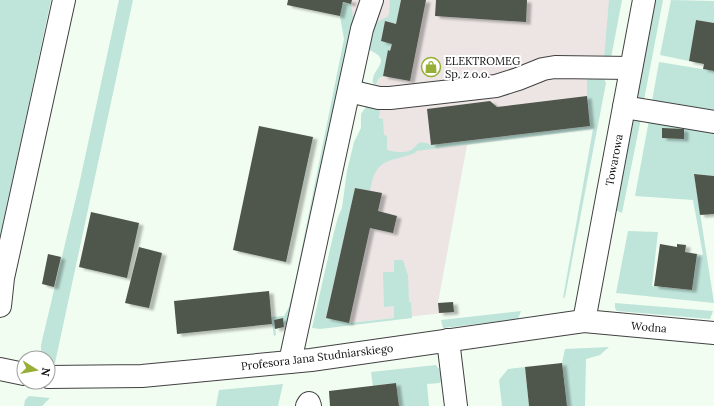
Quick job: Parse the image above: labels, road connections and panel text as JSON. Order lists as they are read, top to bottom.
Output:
{
  "streets": {
    "street": ["Towarowa", "Wodna", "Profesora Jana Studniarskiego"]
  },
  "crossings": [
    ["Towarowa", "Wodna"],
    ["Towarowa", "Profesora Jana Studniarskiego"],
    ["Wodna", "Profesora Jana Studniarskiego"]
  ],
  "places": {
    "shop": ["ELEKTROMEG Sp. z o.o."]
  },
  "north": "right"
}
